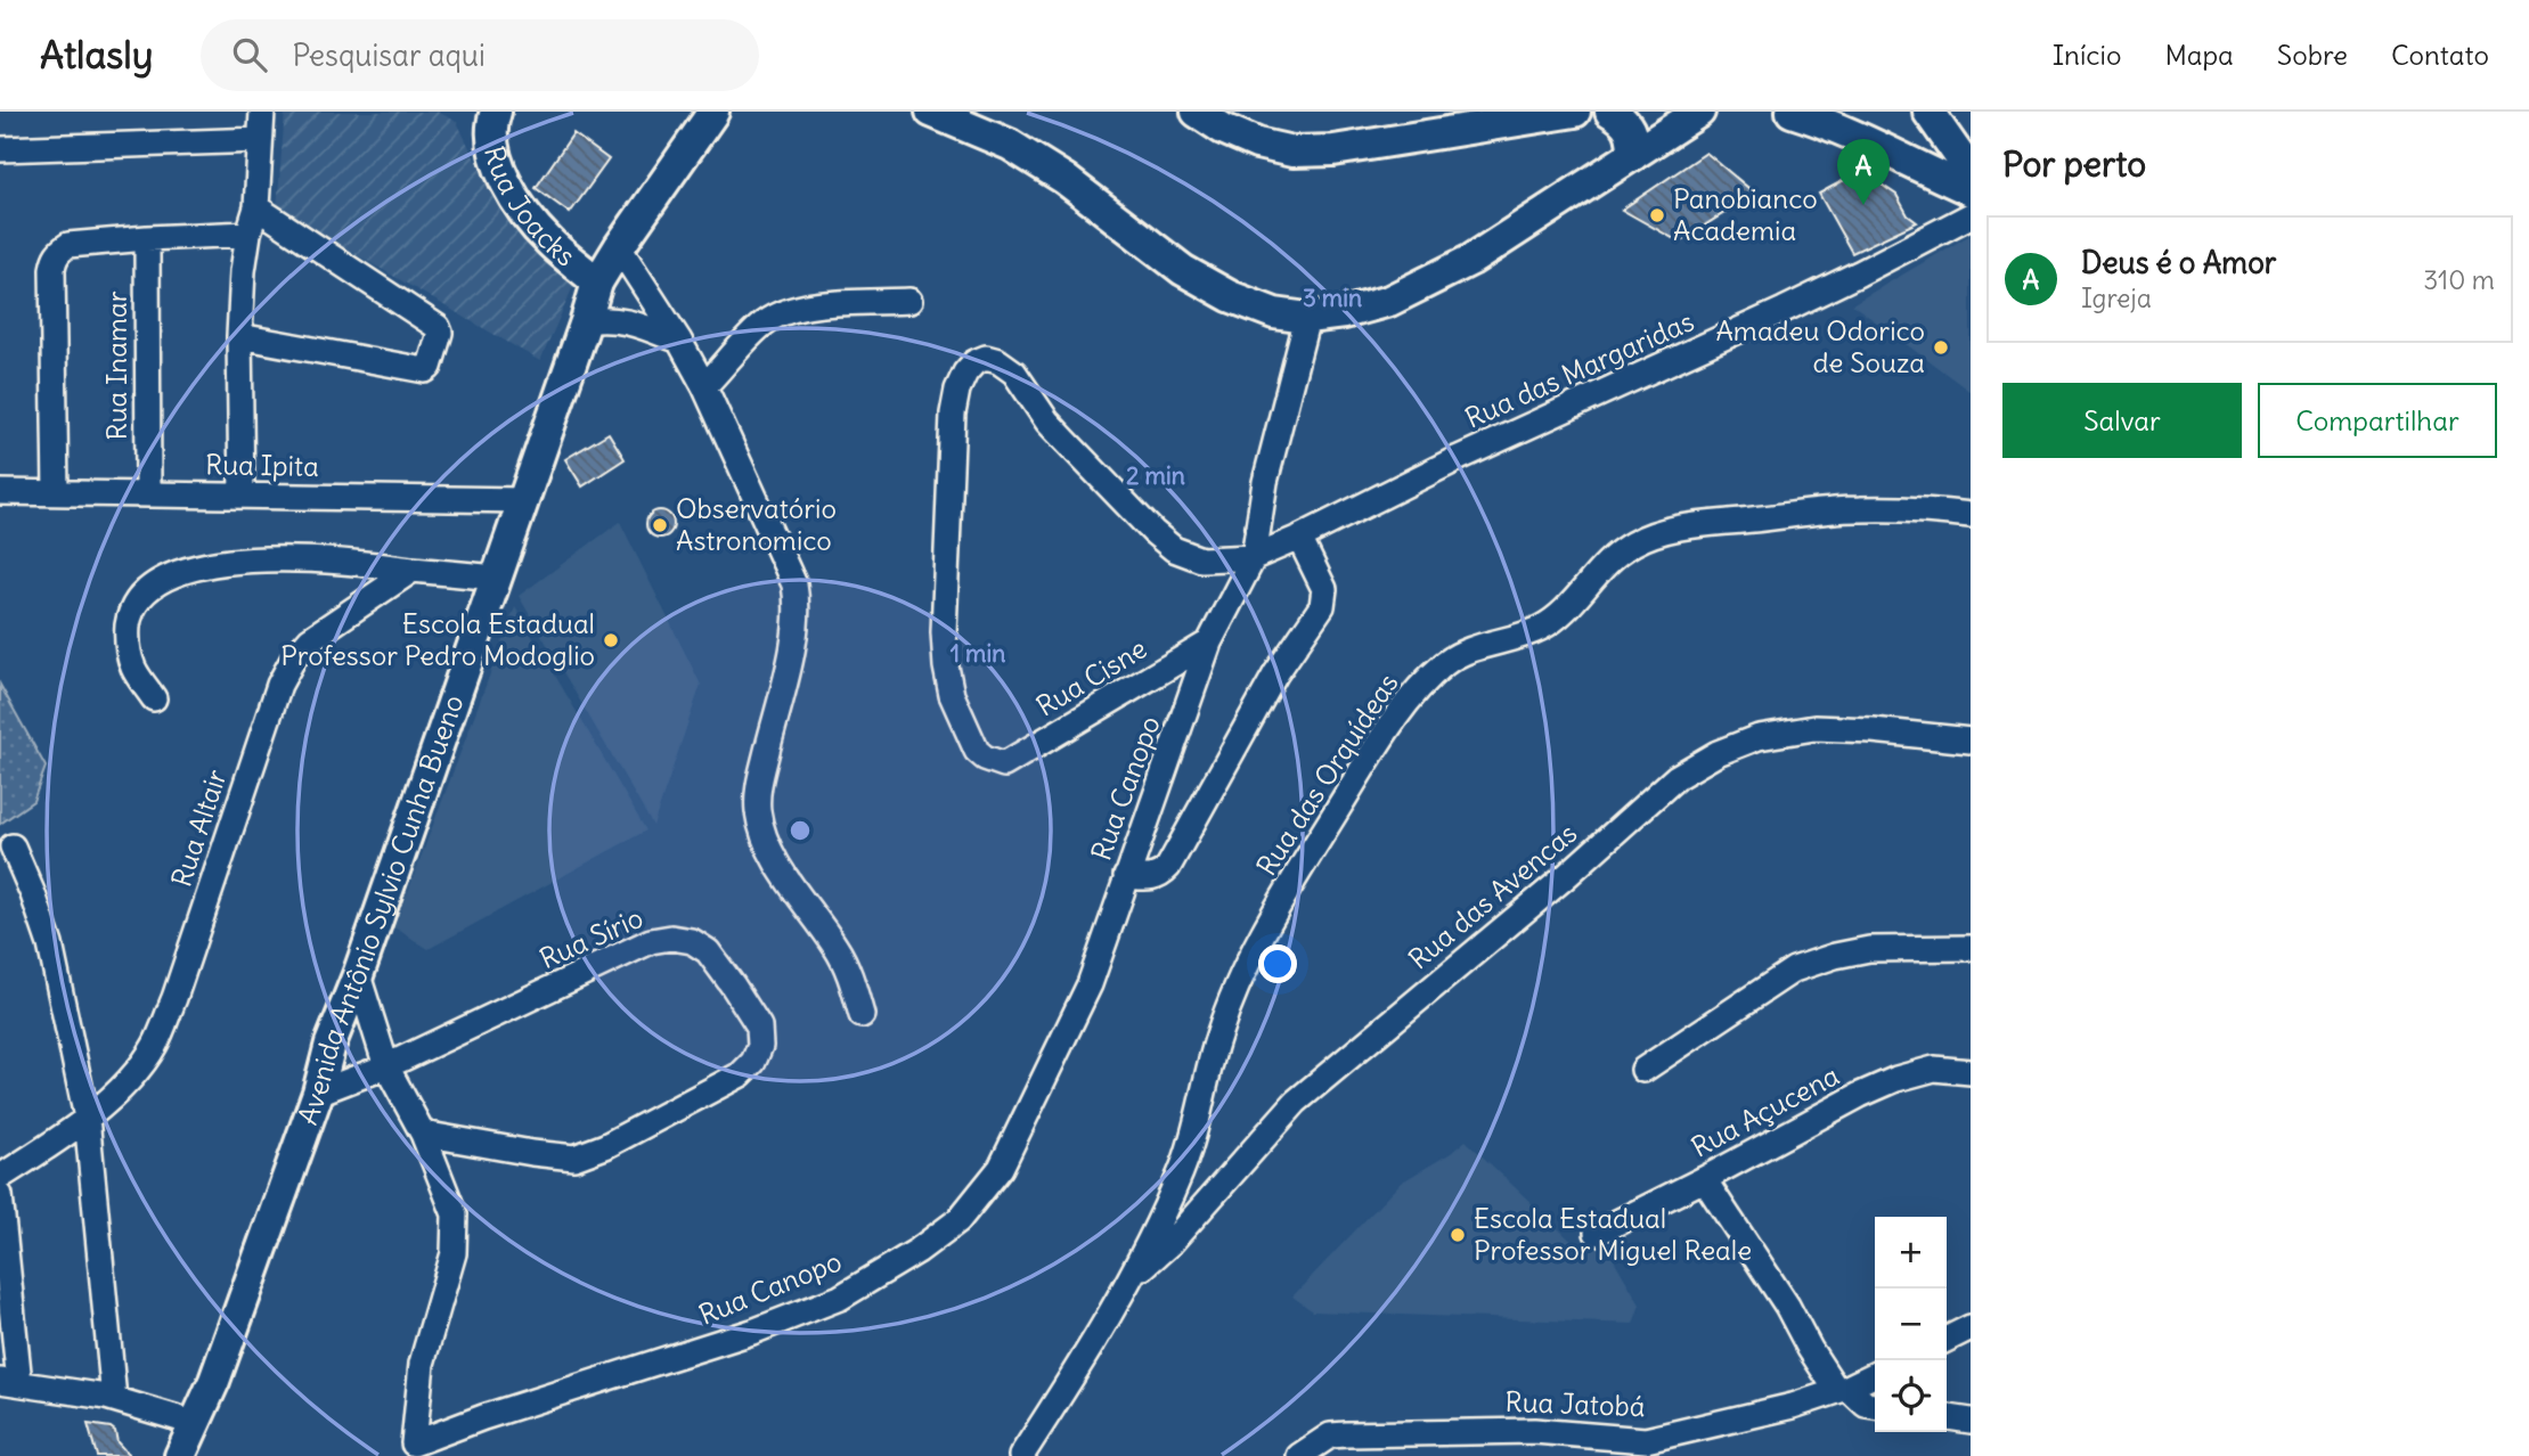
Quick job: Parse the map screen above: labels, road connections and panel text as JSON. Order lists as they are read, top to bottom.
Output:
{
  "streets": {
    "main road": ["Rua Joacks", "Avenida Antônio Sylvio Cunha Bueno"],
    "street": [
      "Rua Inamar",
      "Rua das Margaridas",
      "Rua Ipita",
      "Rua Cisne",
      "Rua das Orquídeas",
      "Rua Canopo",
      "Rua Altair",
      "Rua das Avencas",
      "Rua Sírio",
      "Rua Açucena",
      "Rua Jatobá"
    ]
  },
  "crossings": [
    ["Rua Joacks", "Avenida Antônio Sylvio Cunha Bueno"],
    ["Rua Inamar", "Rua Ipita"],
    ["Rua das Margaridas", "Rua Cisne"],
    ["Rua das Margaridas", "Rua Canopo"],
    ["Rua Ipita", "Avenida Antônio Sylvio Cunha Bueno"],
    ["Rua Cisne", "Rua Canopo"],
    ["Rua das Orquídeas", "Rua das Avencas"],
    ["Rua Canopo", "Avenida Antônio Sylvio Cunha Bueno"],
    ["Rua Canopo", "Rua Sírio"],
    ["Avenida Antônio Sylvio Cunha Bueno", "Rua Sírio"]
  ],
  "places": [
    "Panobianco Academia",
    "Amadeu Odorico de Souza",
    "Observatório Astronomico",
    "Escola Estadual Professor Pedro Modoglio",
    "Escola Estadual Professor Miguel Reale"
  ],
  "page": {
    "header": "Atlasly",
    "search": "Pesquisar aqui",
    "nav": [
      "Início",
      "Mapa",
      "Sobre",
      "Contato"
    ],
    "heading": "Por perto",
    "pins": "A",
    "list": [
      {
        "mark": "A",
        "name": "Deus é o Amor",
        "note": "Igreja",
        "value": "310 m"
      }
    ],
    "buttons": ["Salvar", "Compartilhar"],
    "map_buttons": ["+", "−"]
  },
  "rings": ["3 min", "2 min", "1 min"]
}
